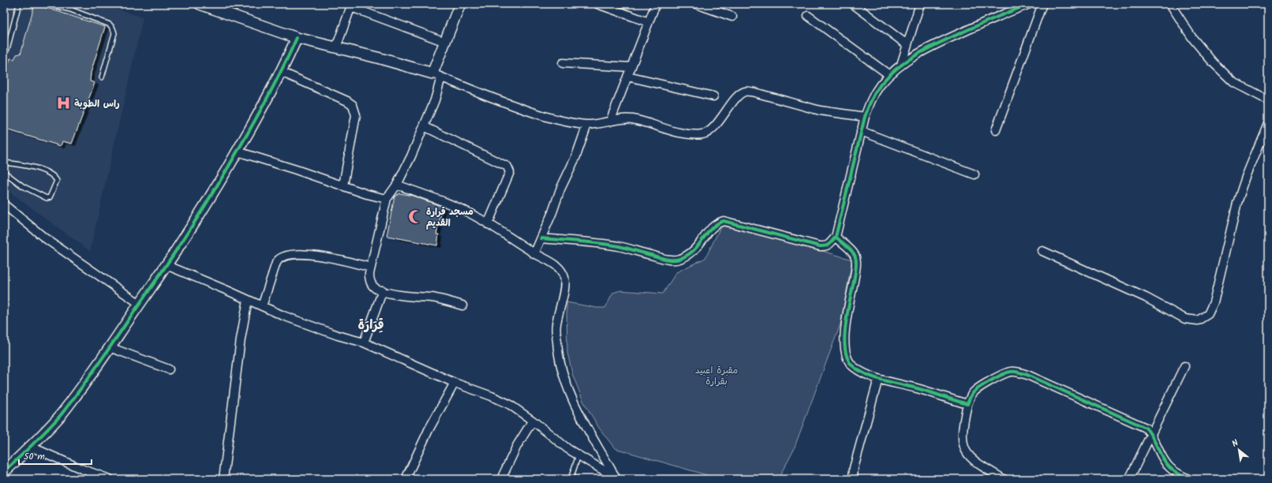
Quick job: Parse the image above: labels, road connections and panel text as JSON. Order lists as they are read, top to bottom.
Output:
{
  "districts": ["قِرَارَة"],
  "parks": ["مقبرة اعبيد بقرارة"],
  "places": {
    "hospital": ["راس الطوبة"],
    "mosque": ["مسجد قرارة القديم"]
  },
  "scale_bar": "50 m",
  "north": "top left"
}
